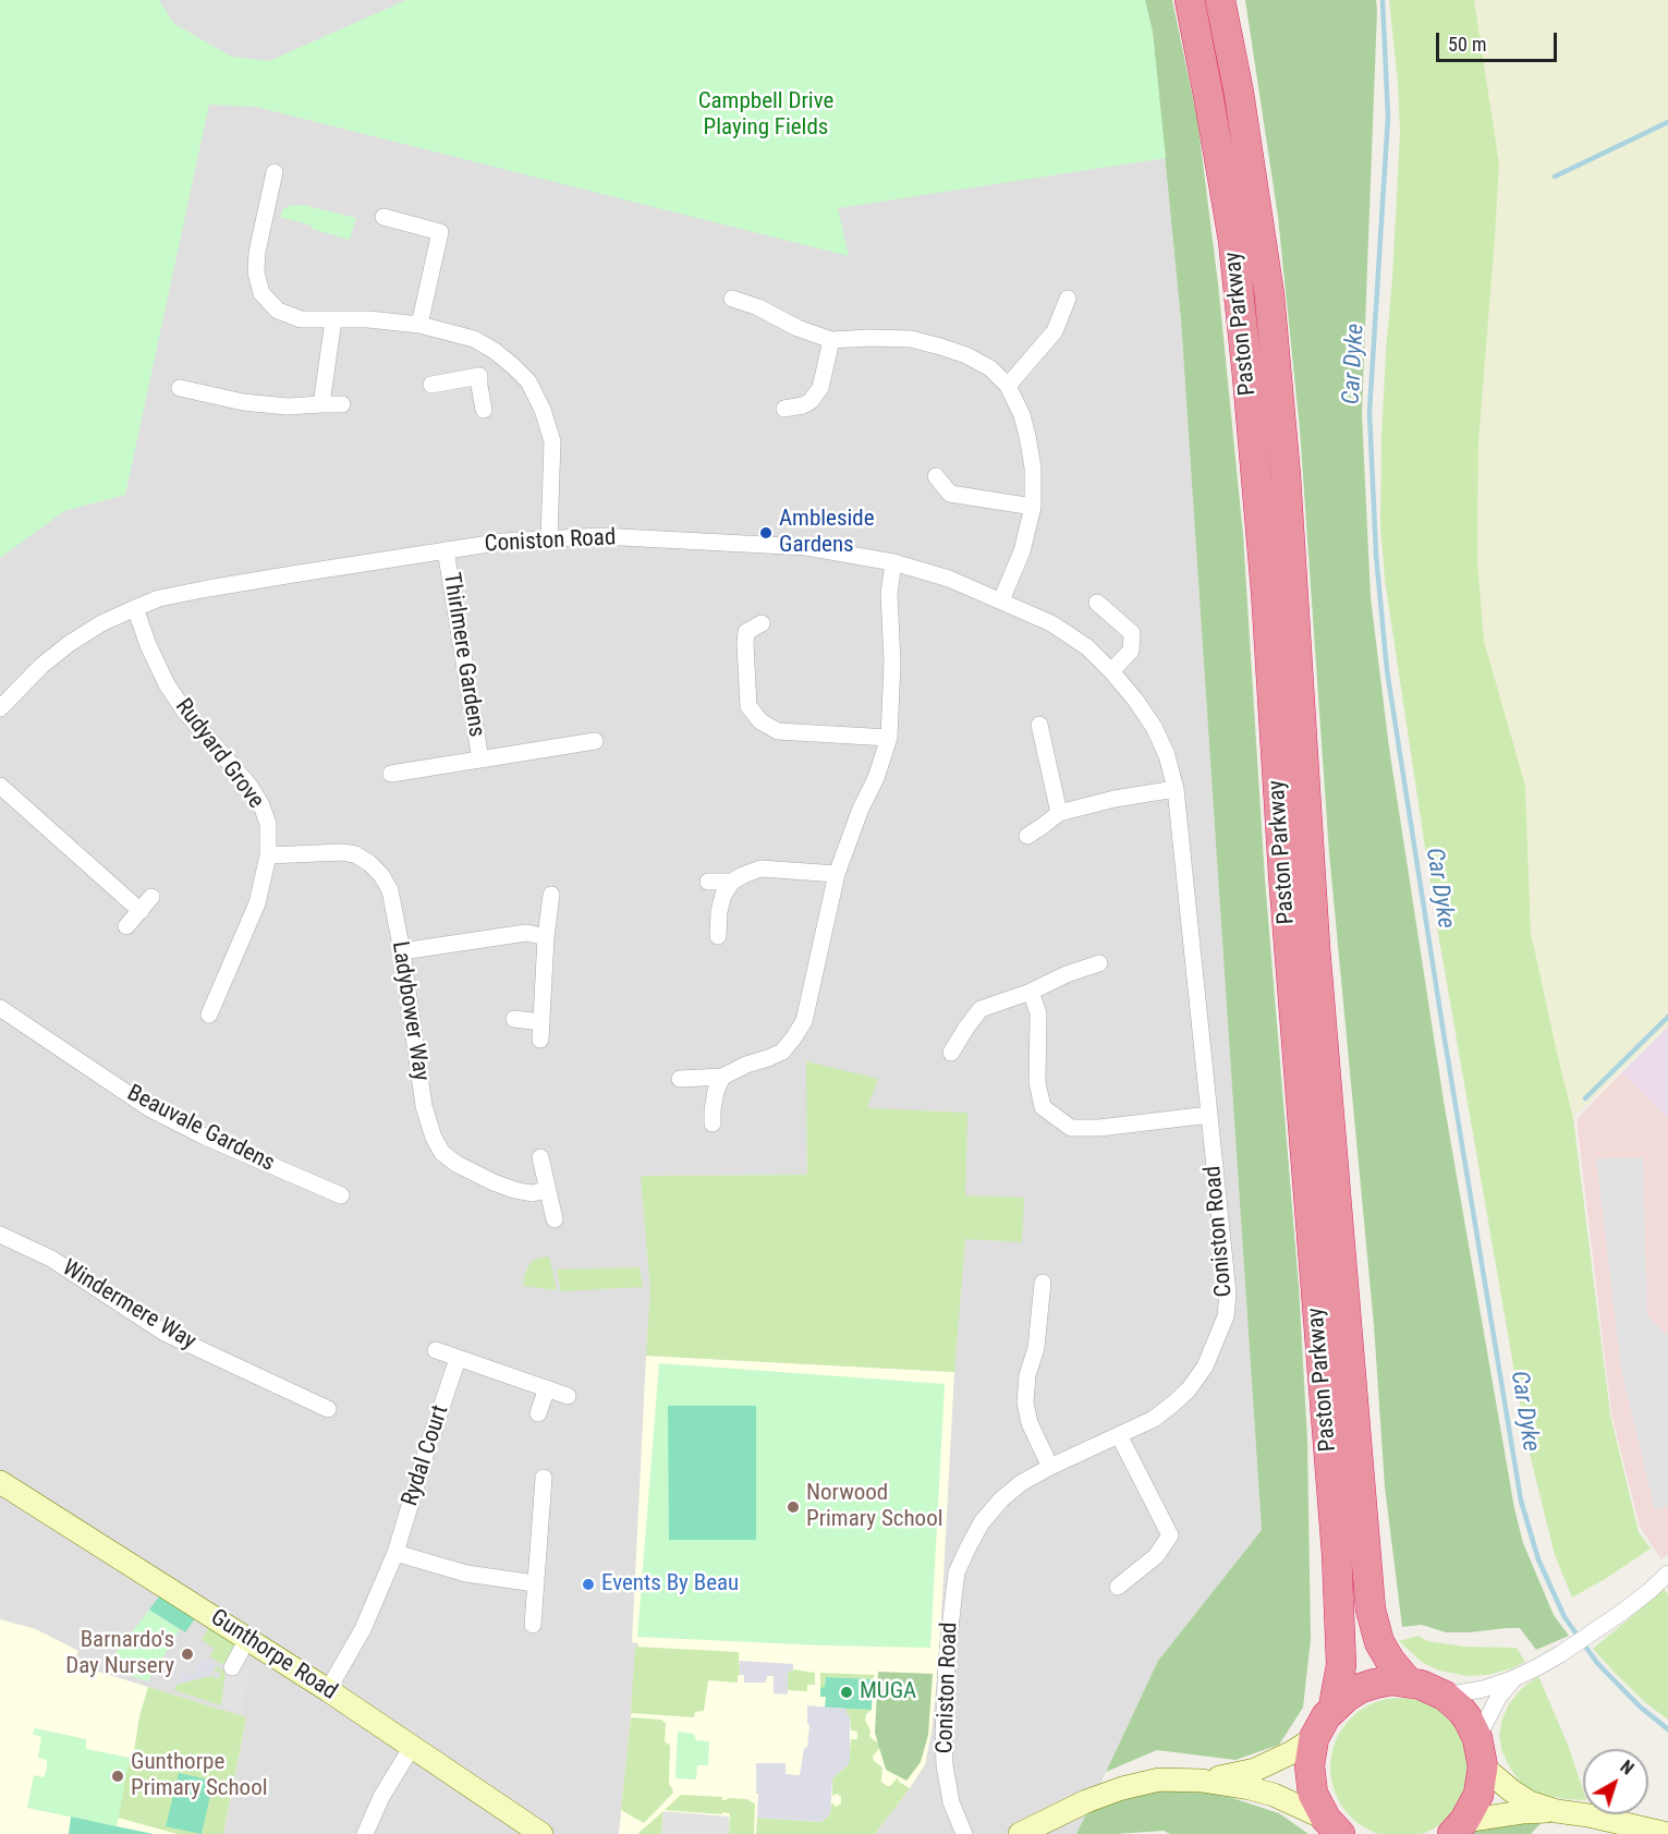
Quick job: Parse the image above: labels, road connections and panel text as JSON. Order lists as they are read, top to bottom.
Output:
{
  "streets": {
    "highway": ["Paston Parkway"],
    "street": [
      "Coniston Road",
      "Thirlmere Gardens",
      "Rudyard Grove",
      "Ladybower Way",
      "Beauvale Gardens",
      "Windermere Way",
      "Rydal Court",
      "Gunthorpe Road"
    ]
  },
  "crossings": [
    ["Coniston Road", "Thirlmere Gardens"],
    ["Coniston Road", "Rudyard Grove"],
    ["Rudyard Grove", "Ladybower Way"],
    ["Rydal Court", "Gunthorpe Road"]
  ],
  "water": ["Car Dyke"],
  "parks": ["Campbell Drive Playing Fields"],
  "places": [
    "Ambleside Gardens",
    "Norwood Primary School",
    "Events By Beau",
    "Barnardo's Day Nursery",
    "MUGA",
    "Gunthorpe Primary School"
  ],
  "scale_bar": "50 m",
  "north": "top right"
}
